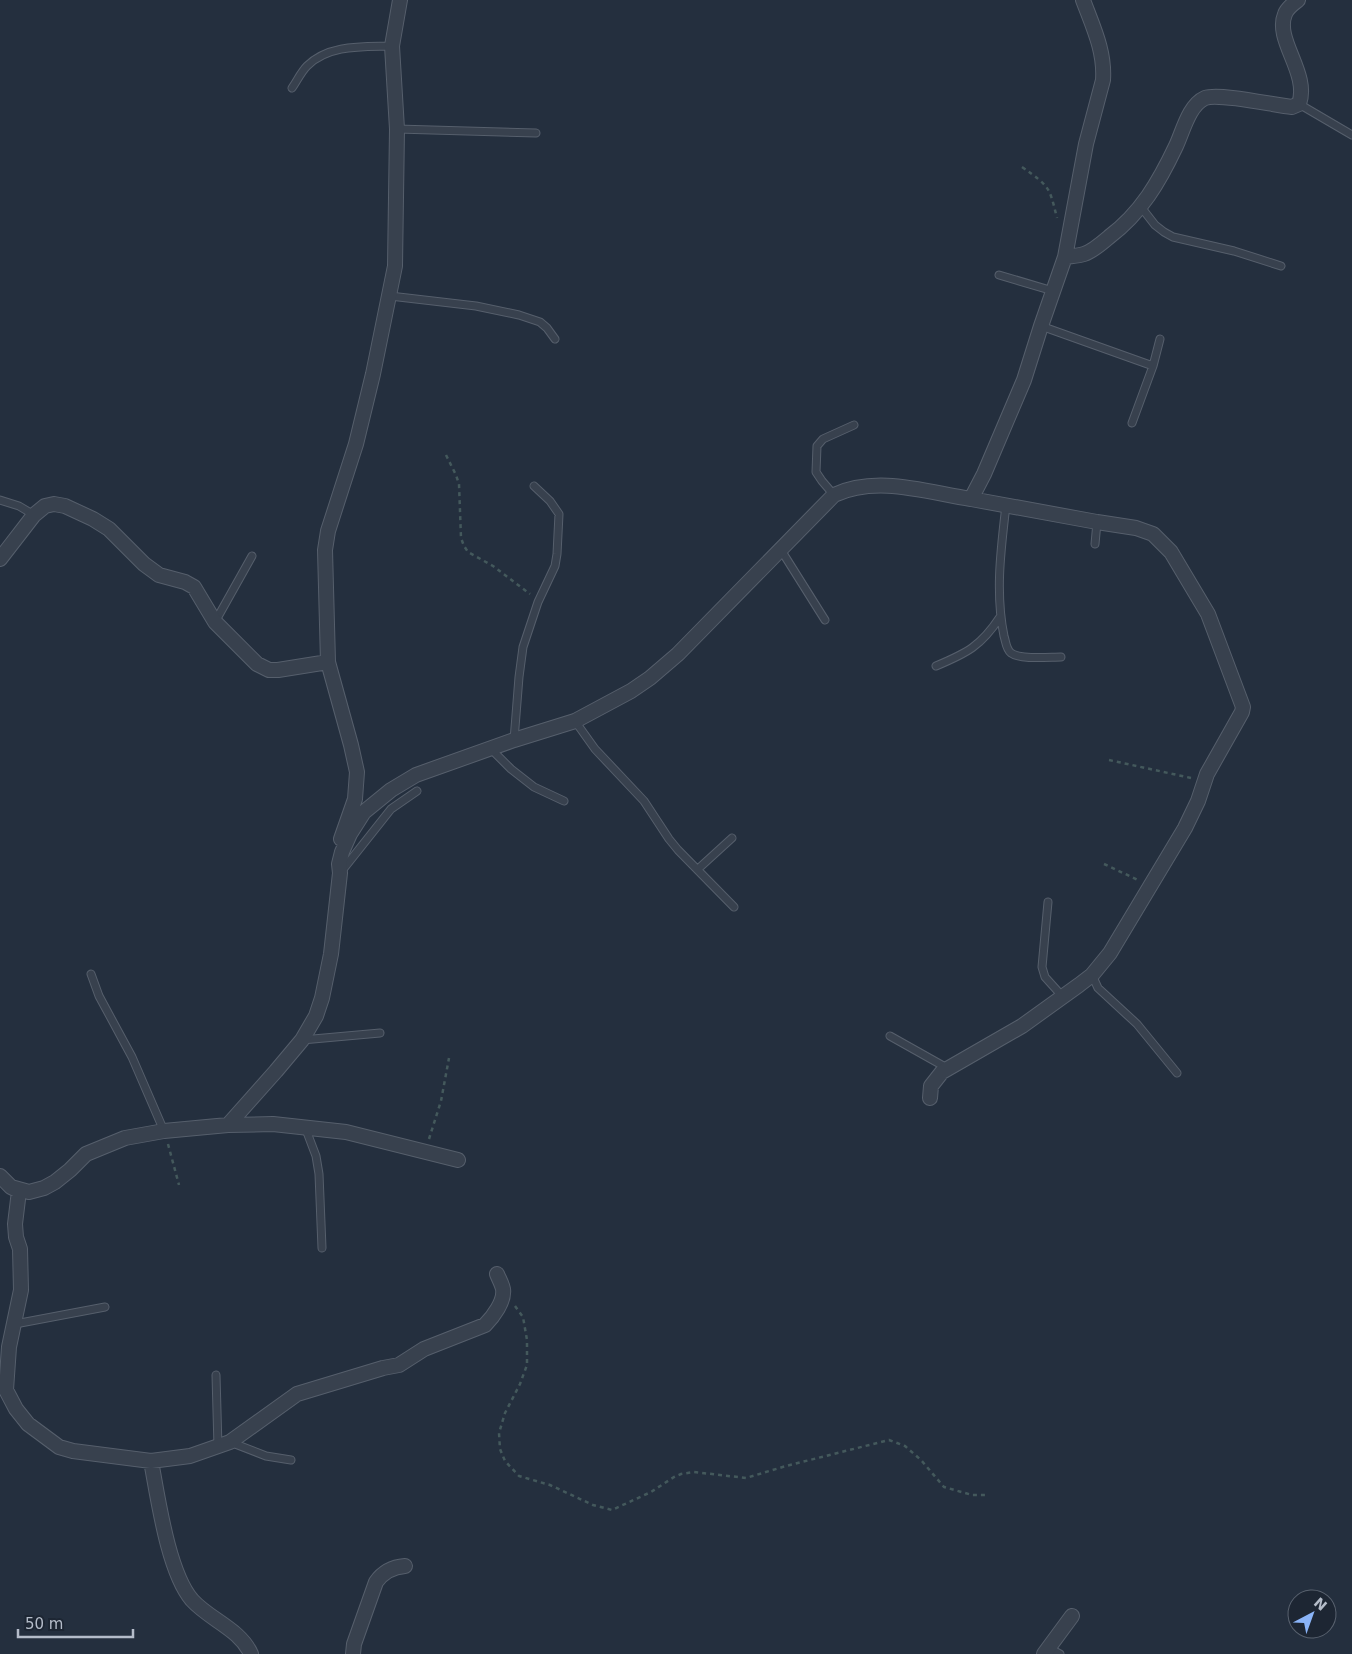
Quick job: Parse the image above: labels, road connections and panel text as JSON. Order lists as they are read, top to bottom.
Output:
{
  "scale_bar": "50 m",
  "north": "top right"
}
